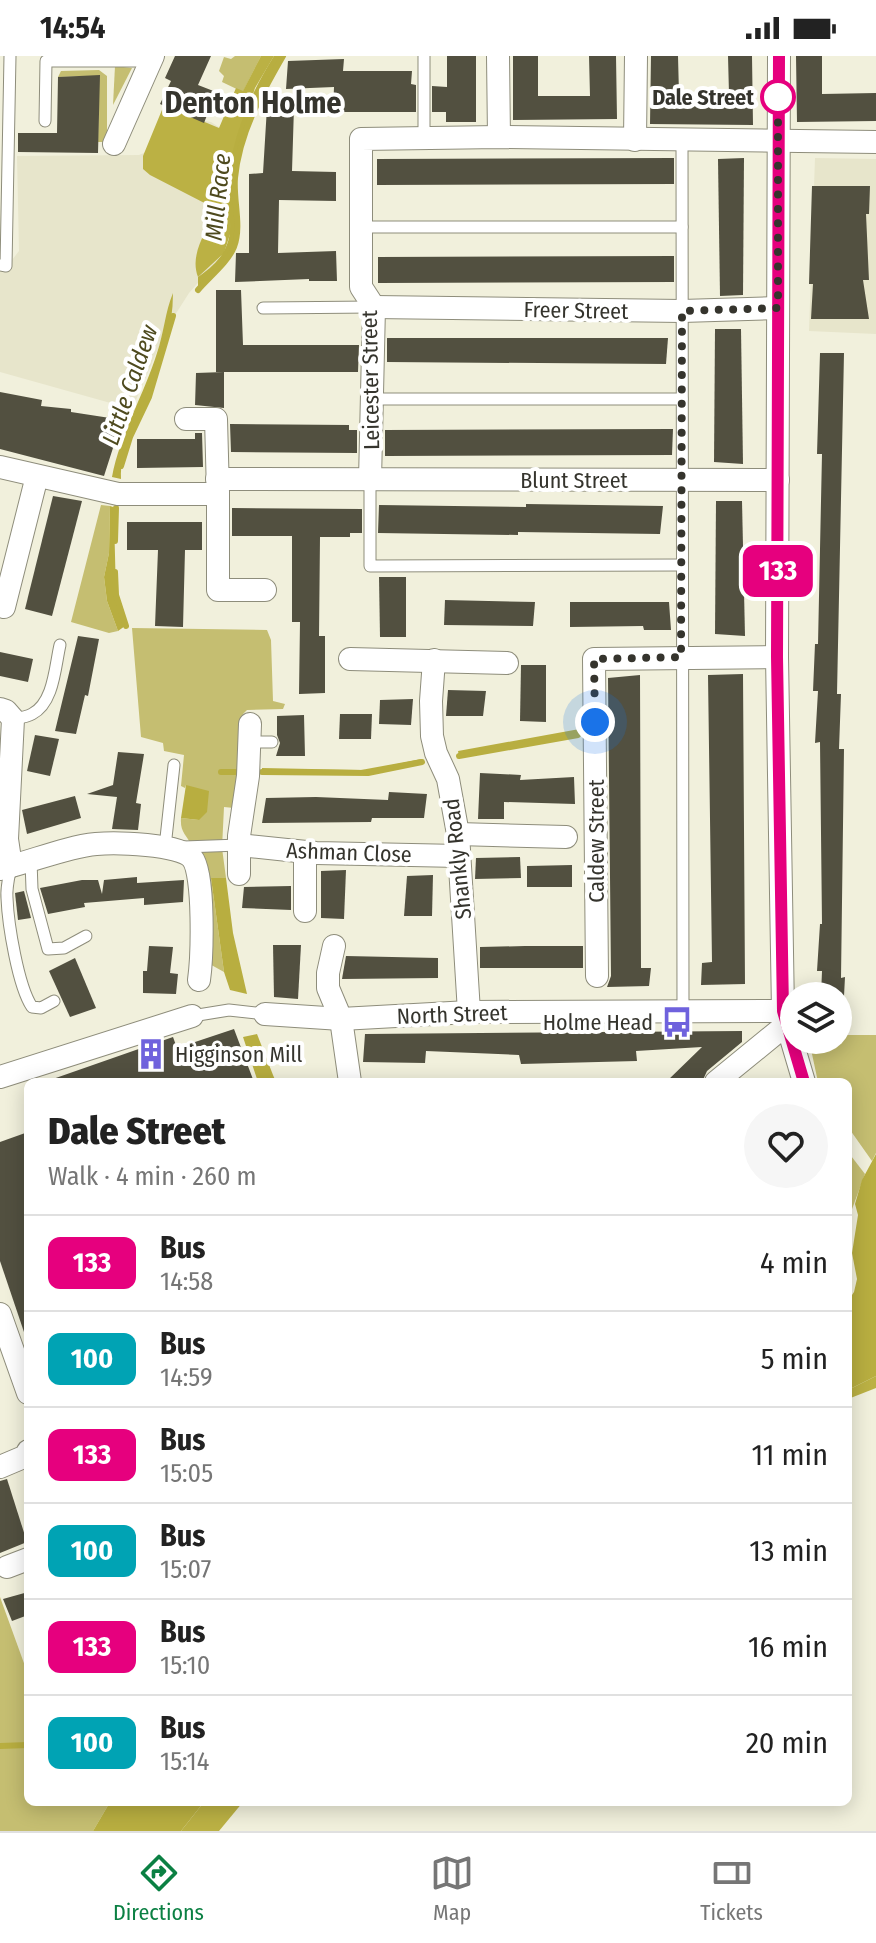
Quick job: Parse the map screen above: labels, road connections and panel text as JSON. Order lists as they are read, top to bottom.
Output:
{
  "streets": {
    "street": [
      "Freer Street",
      "Leicester Street",
      "Blunt Street",
      "Caldew Street",
      "Ashman Close",
      "Shankly Road",
      "North Street"
    ]
  },
  "crossings": [
    ["Freer Street", "Leicester Street"],
    ["Leicester Street", "Blunt Street"],
    ["Ashman Close", "Shankly Road"],
    ["Shankly Road", "North Street"]
  ],
  "districts": ["Denton Holme"],
  "water": ["Mill Race", "Little Caldew"],
  "places": {
    "other": ["Dale Street"],
    "bus stop": ["Holme Head"],
    "building": ["Higginson Mill"]
  },
  "lines": ["bus line 133"],
  "page": {
    "status": "14:54",
    "on_map": "133",
    "heading": ["Dale Street", "Walk · 4 min · 260 m"],
    "list": [
      {
        "mark": "133",
        "name": "Bus",
        "note": "14:58",
        "value": "4 min"
      },
      {
        "mark": "100",
        "name": "Bus",
        "note": "14:59",
        "value": "5 min"
      },
      {
        "mark": "133",
        "name": "Bus",
        "note": "15:05",
        "value": "11 min"
      },
      {
        "mark": "100",
        "name": "Bus",
        "note": "15:07",
        "value": "13 min"
      },
      {
        "mark": "133",
        "name": "Bus",
        "note": "15:10",
        "value": "16 min"
      },
      {
        "mark": "100",
        "name": "Bus",
        "note": "15:14",
        "value": "20 min"
      }
    ],
    "tabs": ["Directions", "Map", "Tickets"]
  }
}
